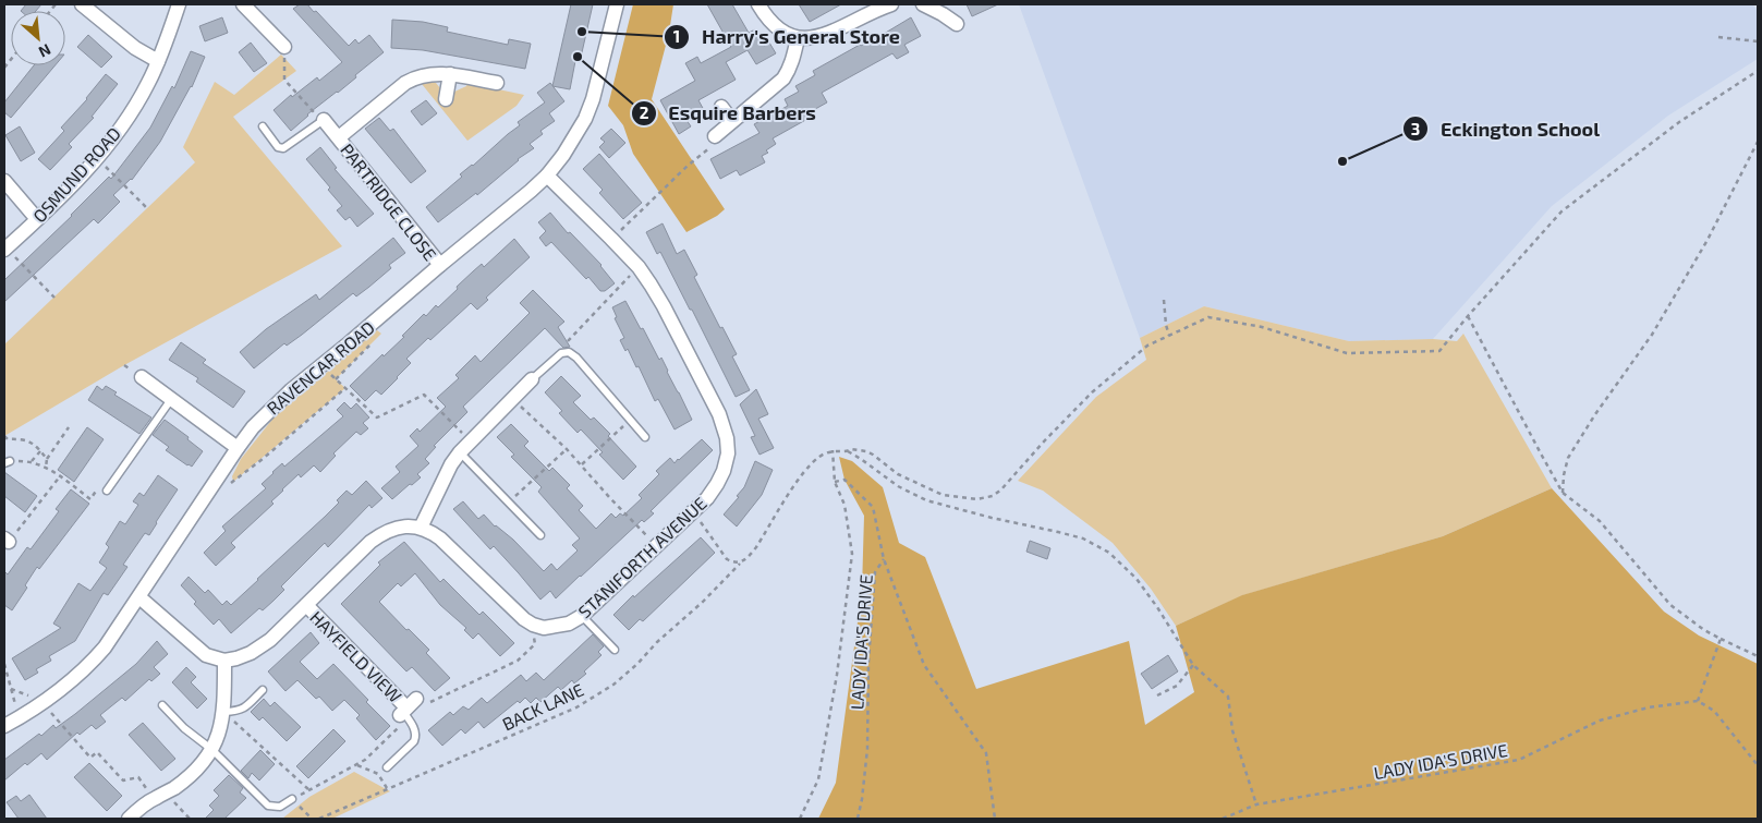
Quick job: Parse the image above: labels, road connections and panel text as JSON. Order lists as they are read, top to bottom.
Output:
{
  "streets": {
    "street": [
      "OSMUND ROAD",
      "PARTRIDGE CLOSE",
      "RAVENCAR ROAD",
      "STANIFORTH AVENUE",
      "HAYFIELD VIEW"
    ],
    "path": ["LADY IDA'S DRIVE", "BACK LANE"]
  },
  "crossings": [
    ["PARTRIDGE CLOSE", "RAVENCAR ROAD"],
    ["RAVENCAR ROAD", "STANIFORTH AVENUE"]
  ],
  "places": ["Harry's General Store", "Esquire Barbers", "Eckington School"],
  "north": "bottom right"
}
